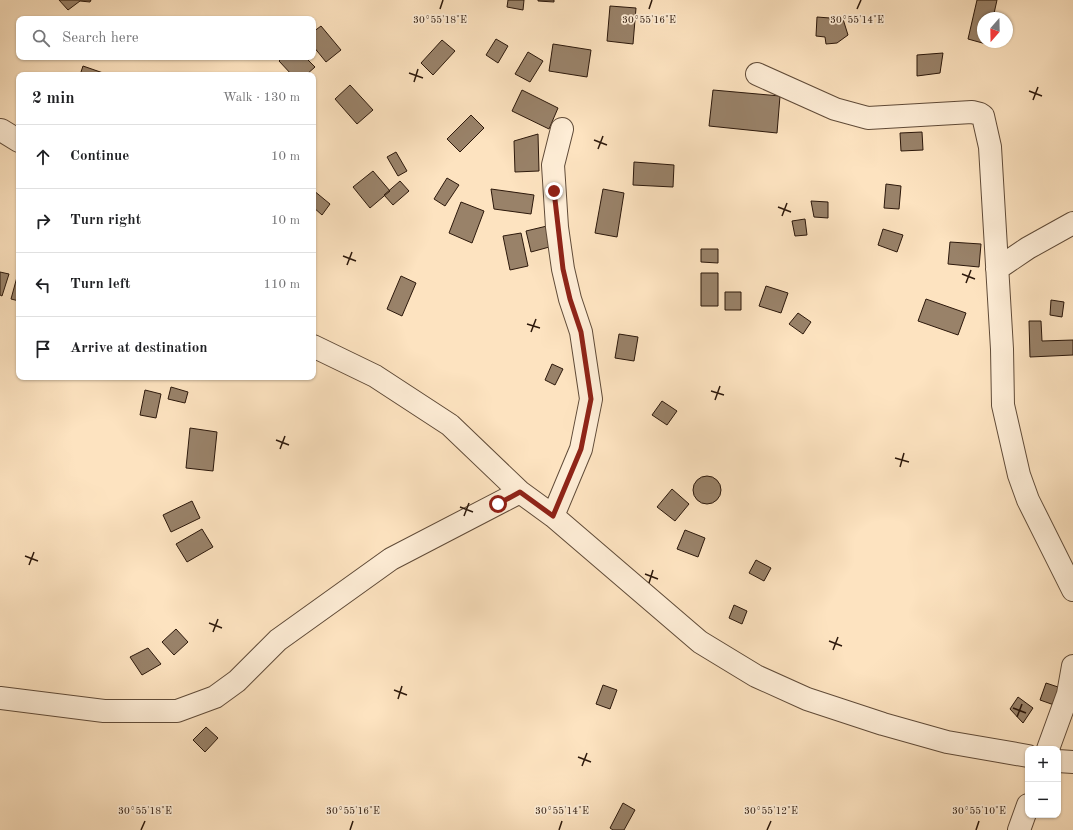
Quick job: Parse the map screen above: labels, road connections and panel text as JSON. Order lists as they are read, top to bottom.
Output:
{
  "north": "bottom",
  "page": {
    "search": "Search here",
    "heading": ["2 min", "Walk · 130 m"],
    "list": [
      ["Continue", "10 m"],
      ["Turn right", "10 m"],
      ["Turn left", "110 m"],
      "Arrive at destination"
    ],
    "map_buttons": ["+", "−"]
  },
  "coordinates": [
    "30°55'18\"E",
    "30°55'16\"E",
    "30°55'14\"E",
    "30°55'12\"E",
    "30°55'10\"E"
  ]
}
